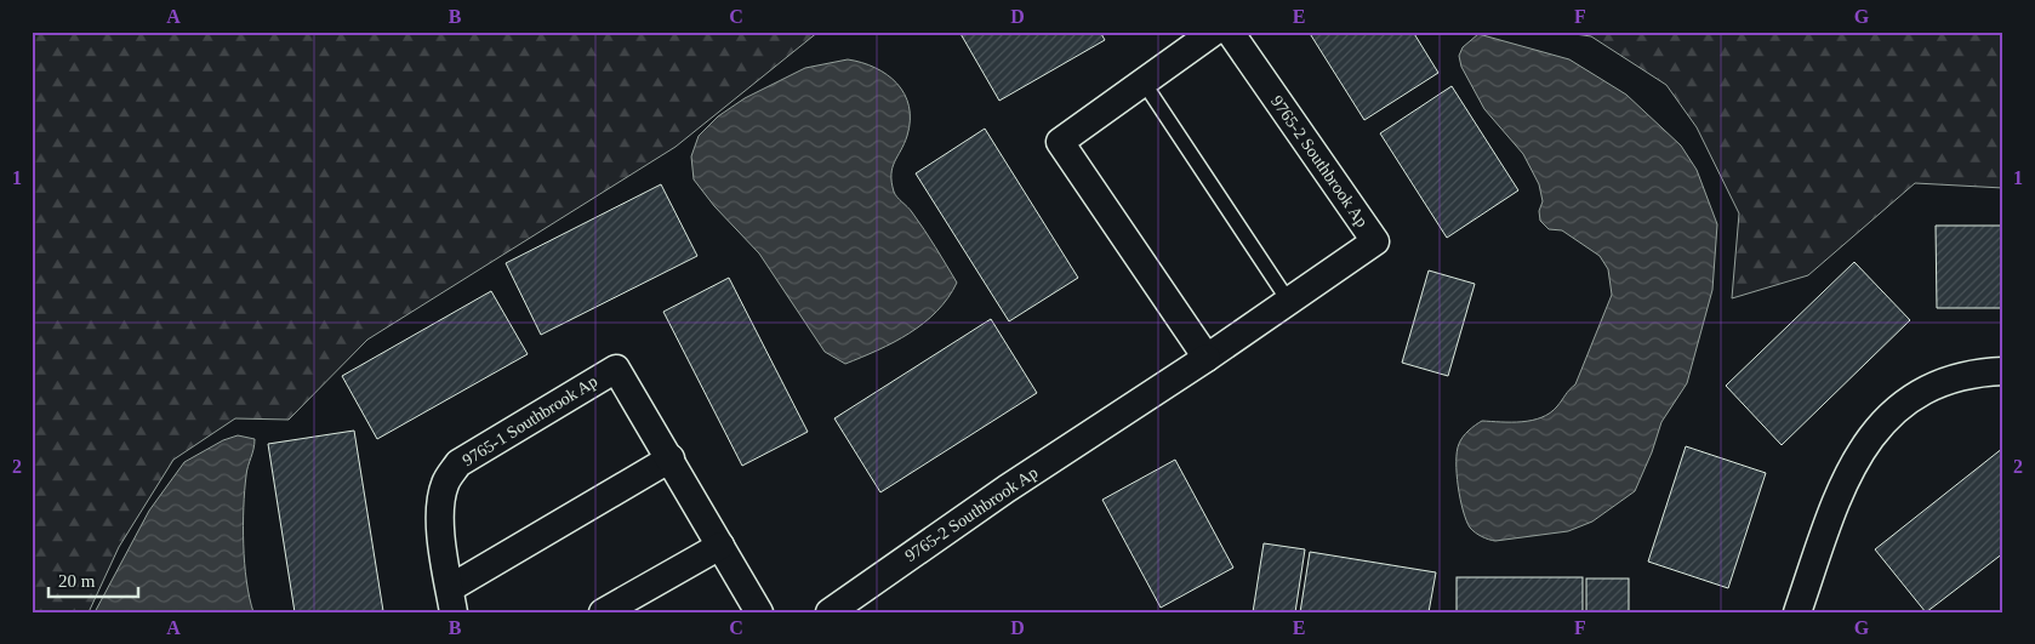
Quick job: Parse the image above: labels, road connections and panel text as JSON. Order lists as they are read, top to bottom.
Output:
{
  "streets": {
    "street": ["9765-2 Southbrook Ap", "9765-1 Southbrook Ap"]
  },
  "scale_bar": "20 m",
  "grid": {
    "columns": [
      "A",
      "B",
      "C",
      "D",
      "E",
      "F",
      "G"
    ],
    "rows": ["1", "2"]
  }
}
